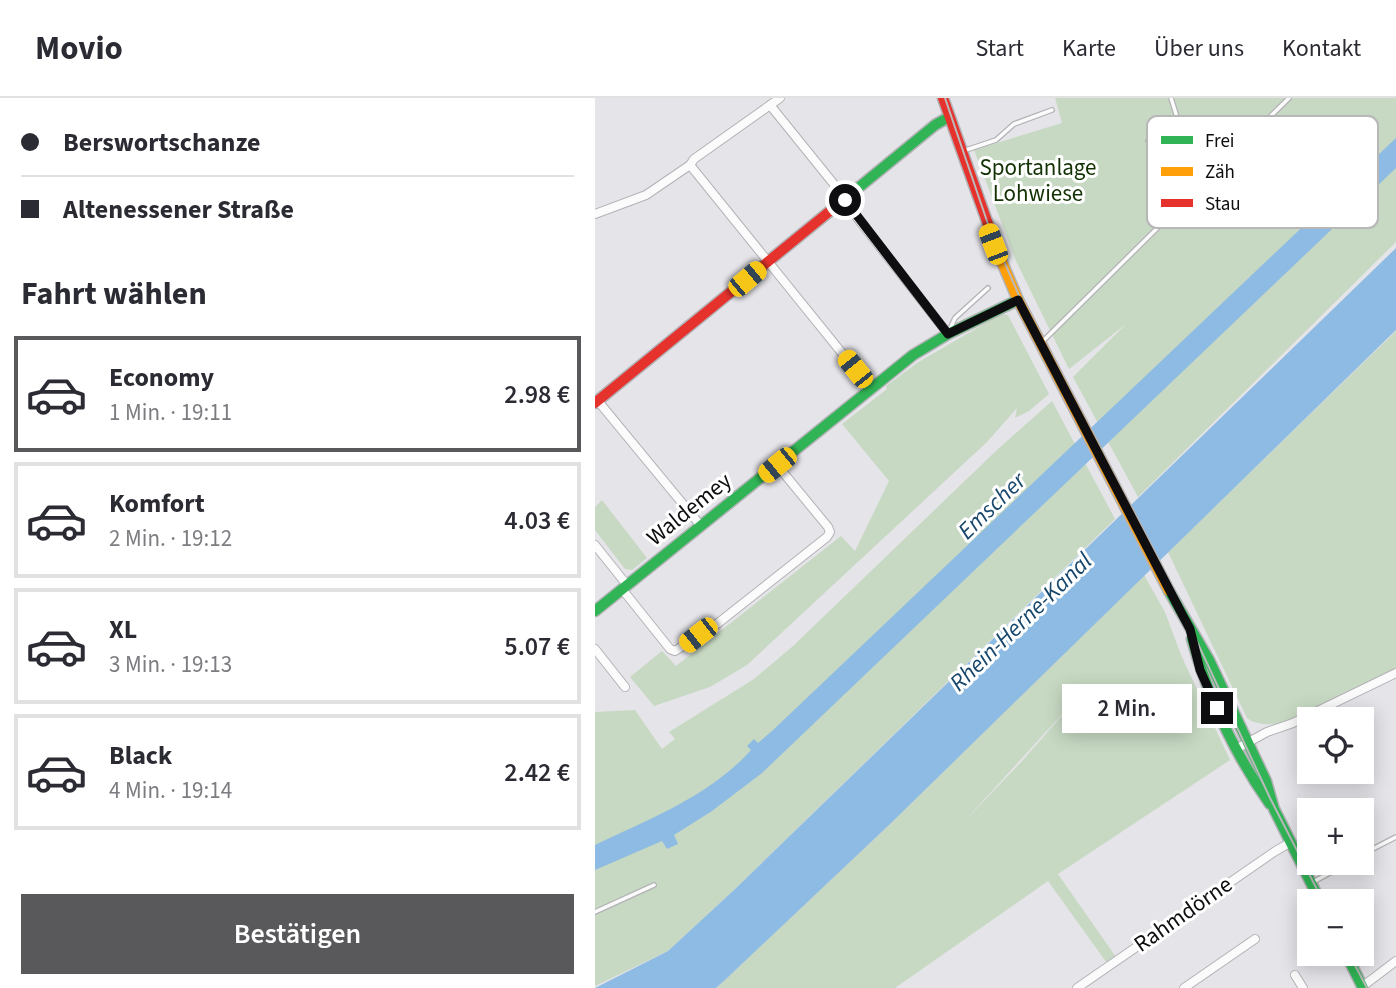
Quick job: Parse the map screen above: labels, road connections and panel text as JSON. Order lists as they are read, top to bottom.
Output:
{
  "streets": {
    "main road": ["Waldemey"],
    "street": ["Rahmdörne"]
  },
  "water": ["Emscher", "Rhein-Herne-Kanal"],
  "parks": ["Sportanlage Lohwiese"],
  "legend": ["Frei", "Zäh", "Stau"],
  "page": {
    "header": "Movio",
    "nav": [
      "Start",
      "Karte",
      "Über uns",
      "Kontakt"
    ],
    "banner": ["Berswortschanze", "Altenessener Straße"],
    "heading": "Fahrt wählen",
    "list": [
      {
        "name": "Economy",
        "note": "1 Min. · 19:11",
        "value": "2.98 €"
      },
      {
        "name": "Komfort",
        "note": "2 Min. · 19:12",
        "value": "4.03 €"
      },
      {
        "name": "XL",
        "note": "3 Min. · 19:13",
        "value": "5.07 €"
      },
      {
        "name": "Black",
        "note": "4 Min. · 19:14",
        "value": "2.42 €"
      }
    ],
    "bubble": "2 Min.",
    "map_buttons": ["+", "−"],
    "buttons": "Bestätigen"
  }
}
